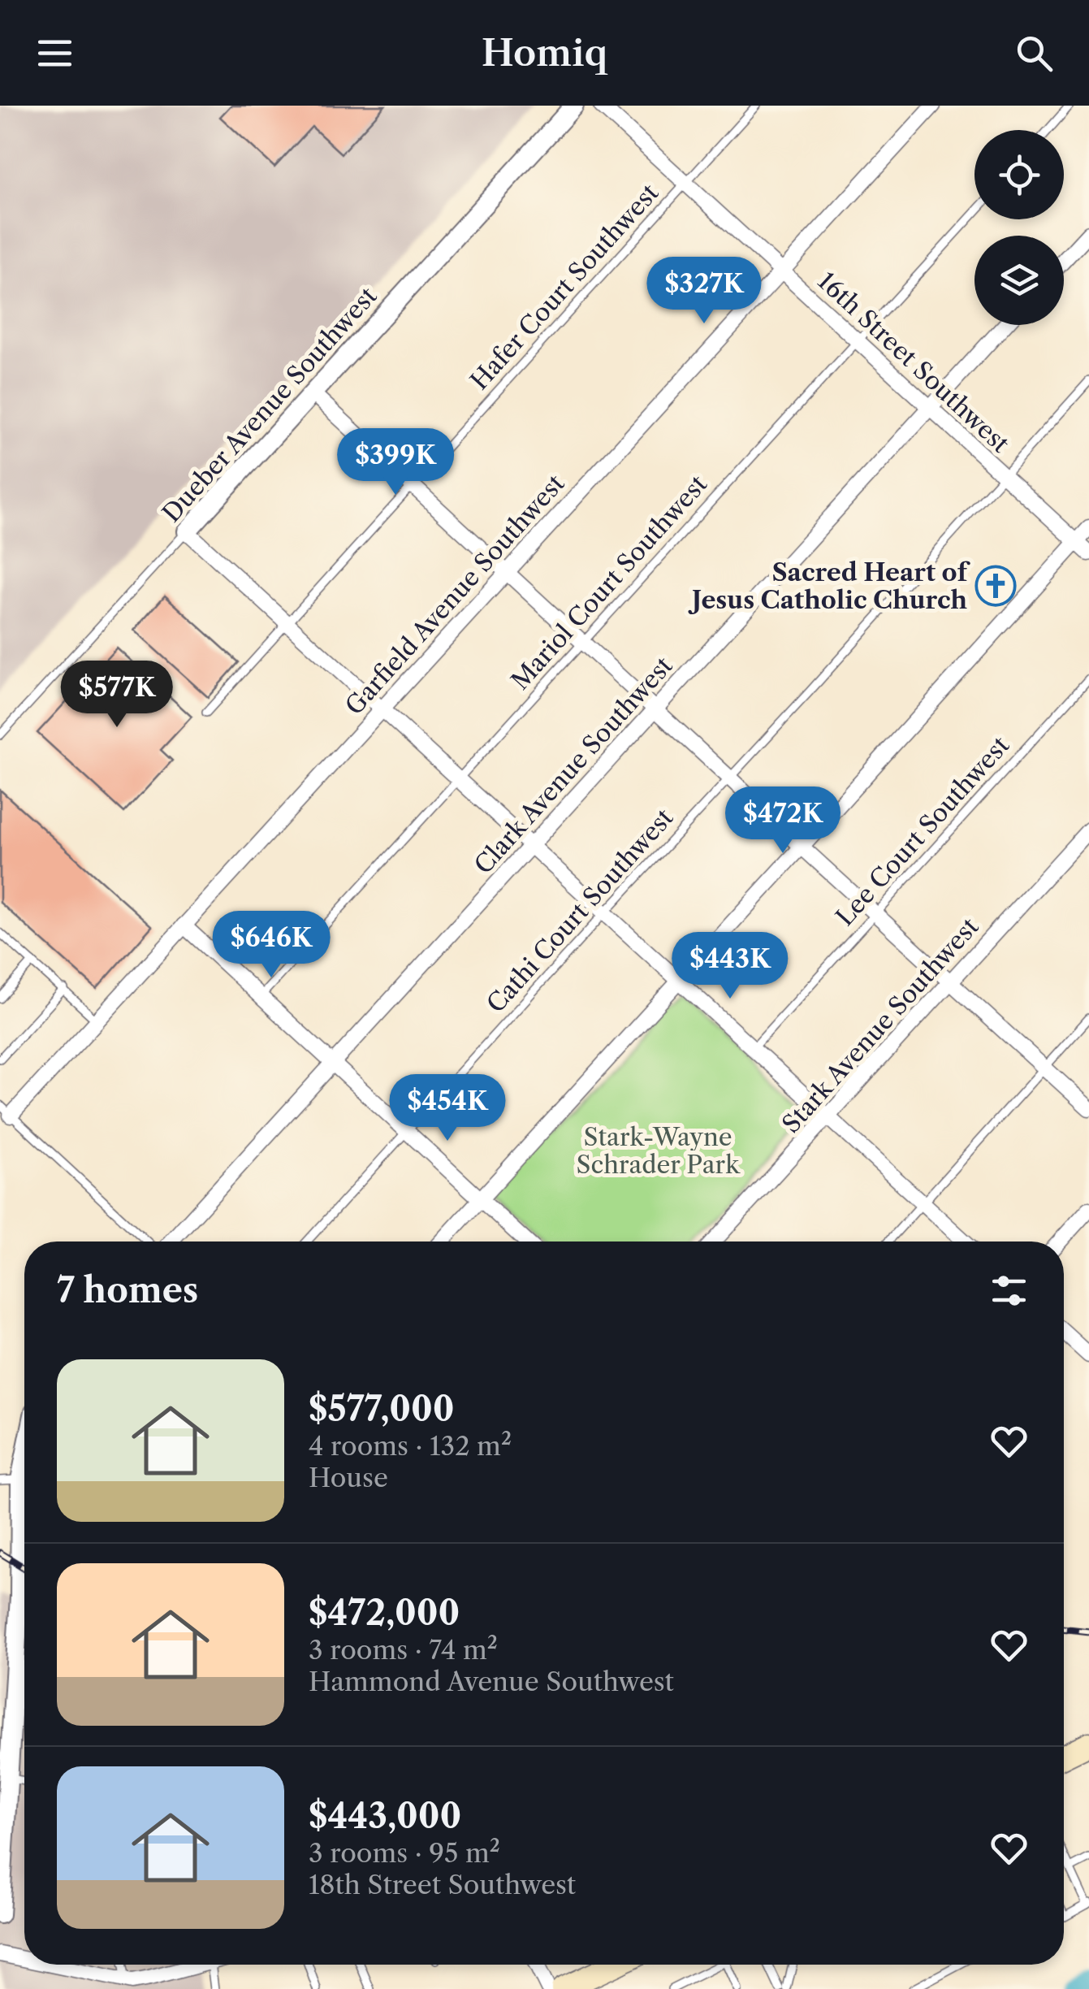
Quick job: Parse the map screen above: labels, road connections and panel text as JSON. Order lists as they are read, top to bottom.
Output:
{
  "streets": {
    "street": [
      "16th Street Southwest",
      "Dueber Avenue Southwest",
      "Garfield Avenue Southwest",
      "Clark Avenue Southwest",
      "Stark Avenue Southwest"
    ],
    "lane": [
      "Hafer Court Southwest",
      "Mariol Court Southwest",
      "Lee Court Southwest",
      "Cathi Court Southwest"
    ]
  },
  "crossings": [
    ["Hafer Court Southwest", "16th Street Southwest"],
    ["16th Street Southwest", "Mariol Court Southwest"],
    ["16th Street Southwest", "Garfield Avenue Southwest"],
    ["16th Street Southwest", "Clark Avenue Southwest"],
    ["16th Street Southwest", "Cathi Court Southwest"]
  ],
  "parks": ["Stark-Wayne Schrader Park"],
  "places": {
    "church": ["Sacred Heart of Jesus Catholic Church"]
  },
  "page": {
    "header": "Homiq",
    "price": [
      "$327K",
      "$399K",
      "$577K",
      "$472K",
      "$646K",
      "$443K",
      "$454K"
    ],
    "heading": "7 homes",
    "list": [
      {
        "name": "$577,000",
        "note": "4 rooms · 132 m² · House"
      },
      {
        "name": "$472,000",
        "note": "3 rooms · 74 m² · Hammond Avenue Southwest"
      },
      {
        "name": "$443,000",
        "note": "3 rooms · 95 m² · 18th Street Southwest"
      }
    ]
  }
}
